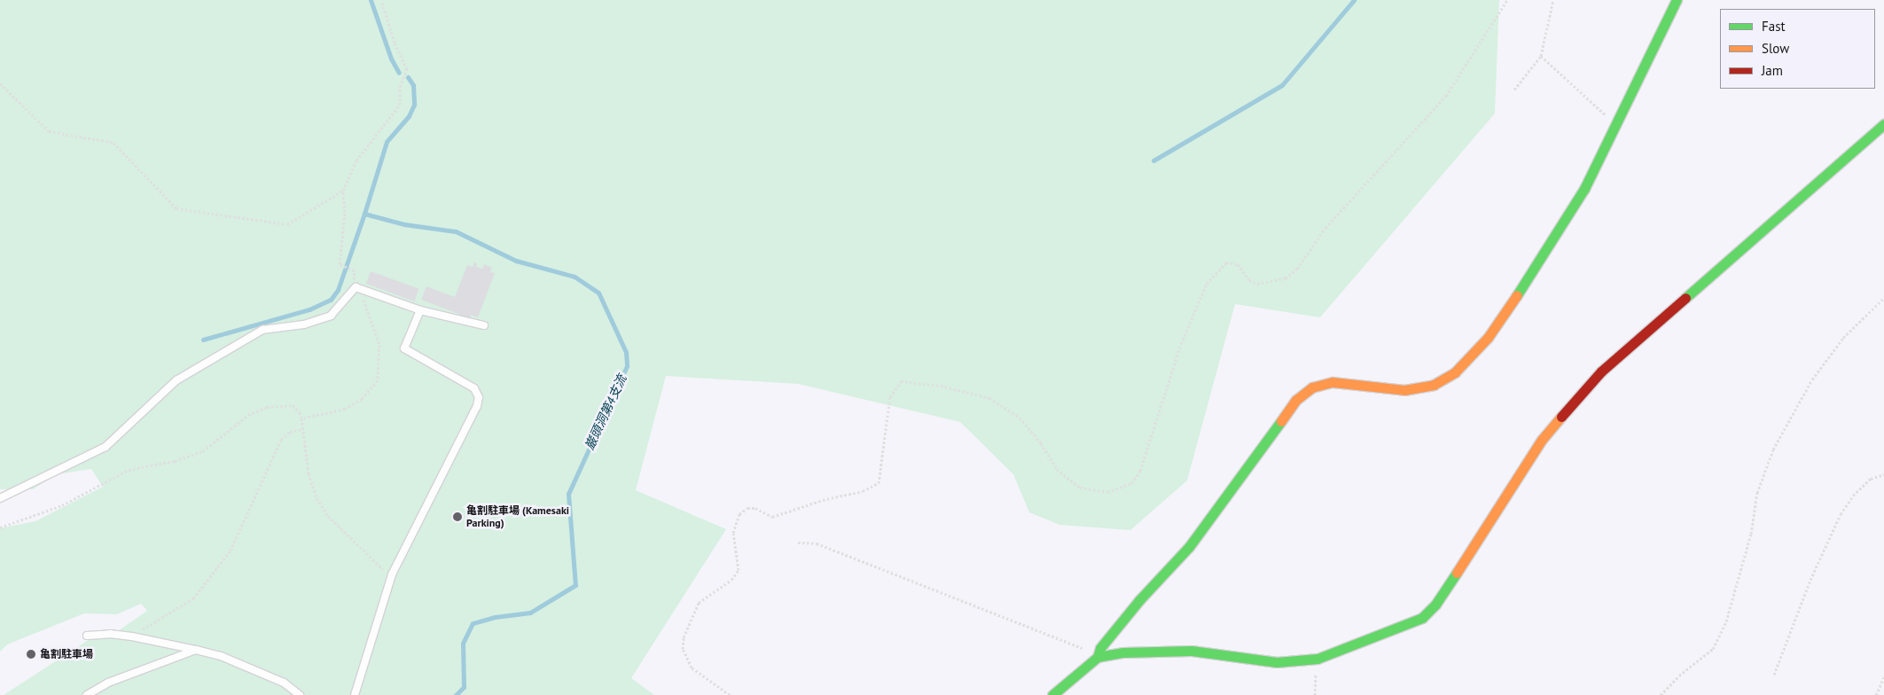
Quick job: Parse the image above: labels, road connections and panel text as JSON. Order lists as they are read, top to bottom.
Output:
{
  "water": ["巌頭洞第4支流"],
  "places": ["亀割駐車場 (Kamesaki Parking)", "亀割駐車場"],
  "legend": ["Fast", "Slow", "Jam"]
}
